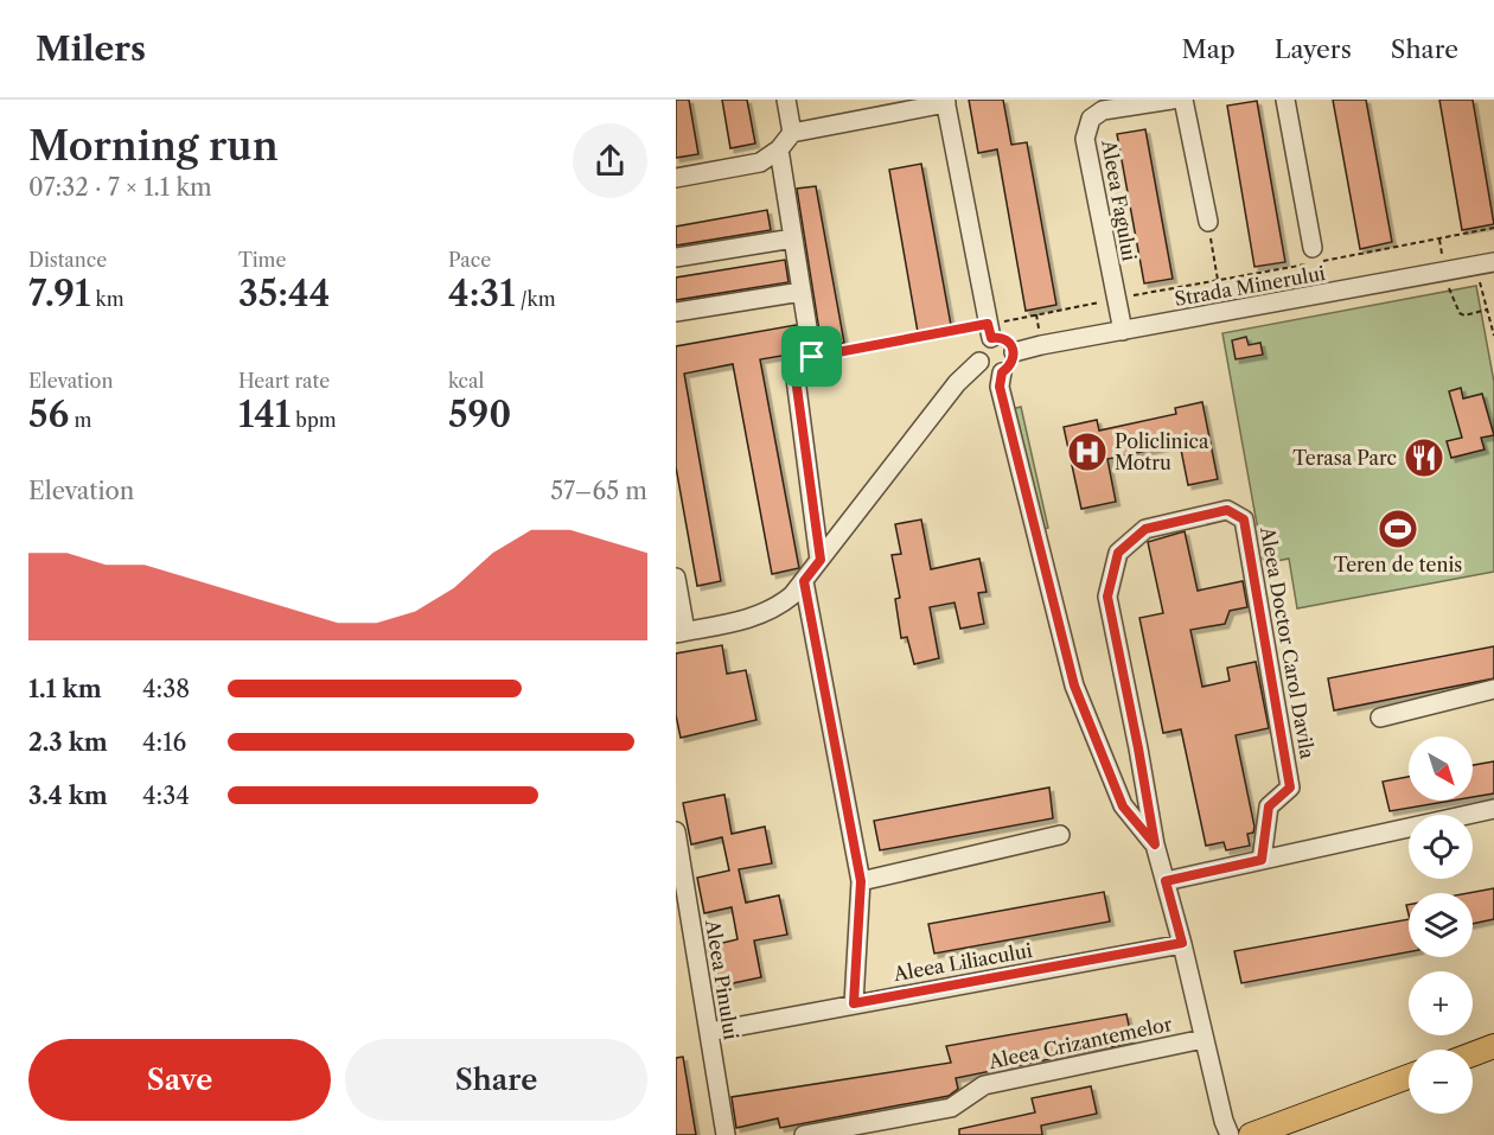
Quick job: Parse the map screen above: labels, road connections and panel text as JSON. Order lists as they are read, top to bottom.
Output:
{
  "streets": {
    "street": [
      "Aleea Fagului",
      "Strada Minerului",
      "Aleea Doctor Carol Davila",
      "Aleea Liliacului",
      "Aleea Pinului",
      "Aleea Crizantemelor"
    ]
  },
  "crossings": [
    ["Aleea Fagului", "Strada Minerului"],
    ["Strada Minerului", "Aleea Doctor Carol Davila"],
    ["Aleea Doctor Carol Davila", "Aleea Liliacului"],
    ["Aleea Doctor Carol Davila", "Aleea Crizantemelor"],
    ["Aleea Liliacului", "Aleea Pinului"]
  ],
  "places": {
    "hospital": ["Policlinica Motru"],
    "restaurant": ["Terasa Parc"],
    "sports": ["Teren de tenis"]
  },
  "north": "bottom right",
  "page": {
    "header": "Milers",
    "nav": ["Map", "Layers", "Share"],
    "heading": ["Morning run", "07:32 · 7 × 1.1 km"],
    "stats": [
      ["Distance", "7.91 km"],
      ["Time", "35:44"],
      ["Pace", "4:31 /km"],
      ["Elevation", "56 m"],
      ["Heart rate", "141 bpm"],
      ["kcal", "590"]
    ],
    "chart": ["Elevation", "57–65 m"],
    "list": [
      {
        "name": "1.1 km",
        "note": "4:38"
      },
      {
        "name": "2.3 km",
        "note": "4:16"
      },
      {
        "name": "3.4 km",
        "note": "4:34"
      }
    ],
    "map_buttons": ["+", "−"],
    "buttons": ["Save", "Share"]
  }
}
